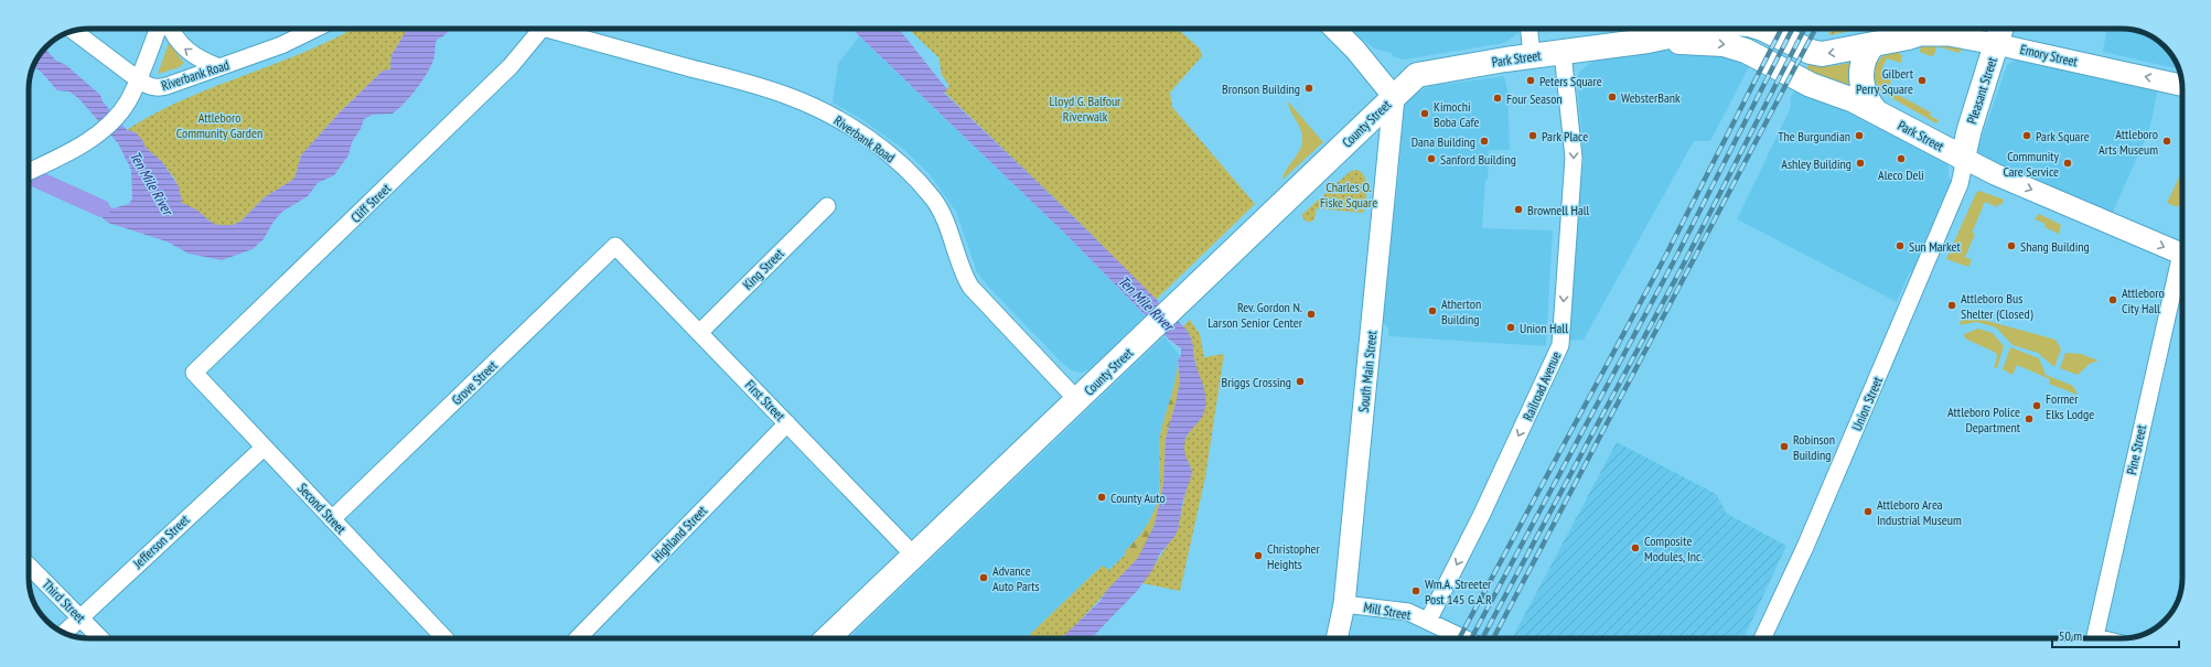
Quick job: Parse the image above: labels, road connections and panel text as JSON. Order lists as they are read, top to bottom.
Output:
{
  "streets": {
    "highway": ["Park Street", "Pleasant Street", "County Street"],
    "main road": ["Emory Street", "South Main Street"],
    "street": [
      "Riverbank Road",
      "Cliff Street",
      "King Street",
      "Grove Street",
      "Railroad Avenue",
      "First Street",
      "Union Street",
      "Pine Street",
      "Second Street",
      "Highland Street",
      "Jefferson Street",
      "Third Street",
      "Mill Street"
    ]
  },
  "crossings": [
    ["Emory Street", "Park Street"],
    ["Emory Street", "Pleasant Street"],
    ["Park Street", "Pleasant Street"],
    ["Park Street", "County Street"],
    ["Park Street", "South Main Street"],
    ["Park Street", "Railroad Avenue"],
    ["Park Street", "Union Street"],
    ["Riverbank Road", "County Street"],
    ["Pleasant Street", "Union Street"],
    ["County Street", "South Main Street"],
    ["County Street", "First Street"],
    ["Cliff Street", "Second Street"],
    ["King Street", "First Street"],
    ["South Main Street", "Mill Street"],
    ["Grove Street", "First Street"],
    ["Grove Street", "Second Street"],
    ["Railroad Avenue", "Mill Street"],
    ["First Street", "Highland Street"],
    ["Second Street", "Jefferson Street"],
    ["Jefferson Street", "Third Street"]
  ],
  "one_way": ["Emory Street", "Railroad Avenue"],
  "water": ["Ten Mile River"],
  "parks": ["Lloyd G. Balfour Riverwalk", "Attleboro Community Garden", "Charles O. Fiske Square"],
  "places": [
    "Peters Square",
    "Gilbert Perry Square",
    "Bronson Building",
    "WebsterBank",
    "Four Season",
    "Kimochi Boba Cafe",
    "Park Place",
    "The Burgundian",
    "Park Square",
    "Dana Building",
    "Attleboro Arts Museum",
    "Sanford Building",
    "Aleco Deli",
    "Ashley Building",
    "Community Care Service",
    "Brownell Hall",
    "Sun Market",
    "Shang Building",
    "Attleboro City Hall",
    "Attleboro Bus Shelter (Closed)",
    "Atherton Building",
    "Rev. Gordon N. Larson Senior Center",
    "Union Hall",
    "Briggs Crossing",
    "Former Elks Lodge",
    "Attleboro Police Department",
    "Robinson Building",
    "County Auto",
    "Attleboro Area Industrial Museum",
    "Composite Modules, Inc.",
    "Christopher Heights",
    "Advance Auto Parts",
    "Wm.A. Streeter Post 145 G.A.R"
  ],
  "scale_bar": "50 m"
}
